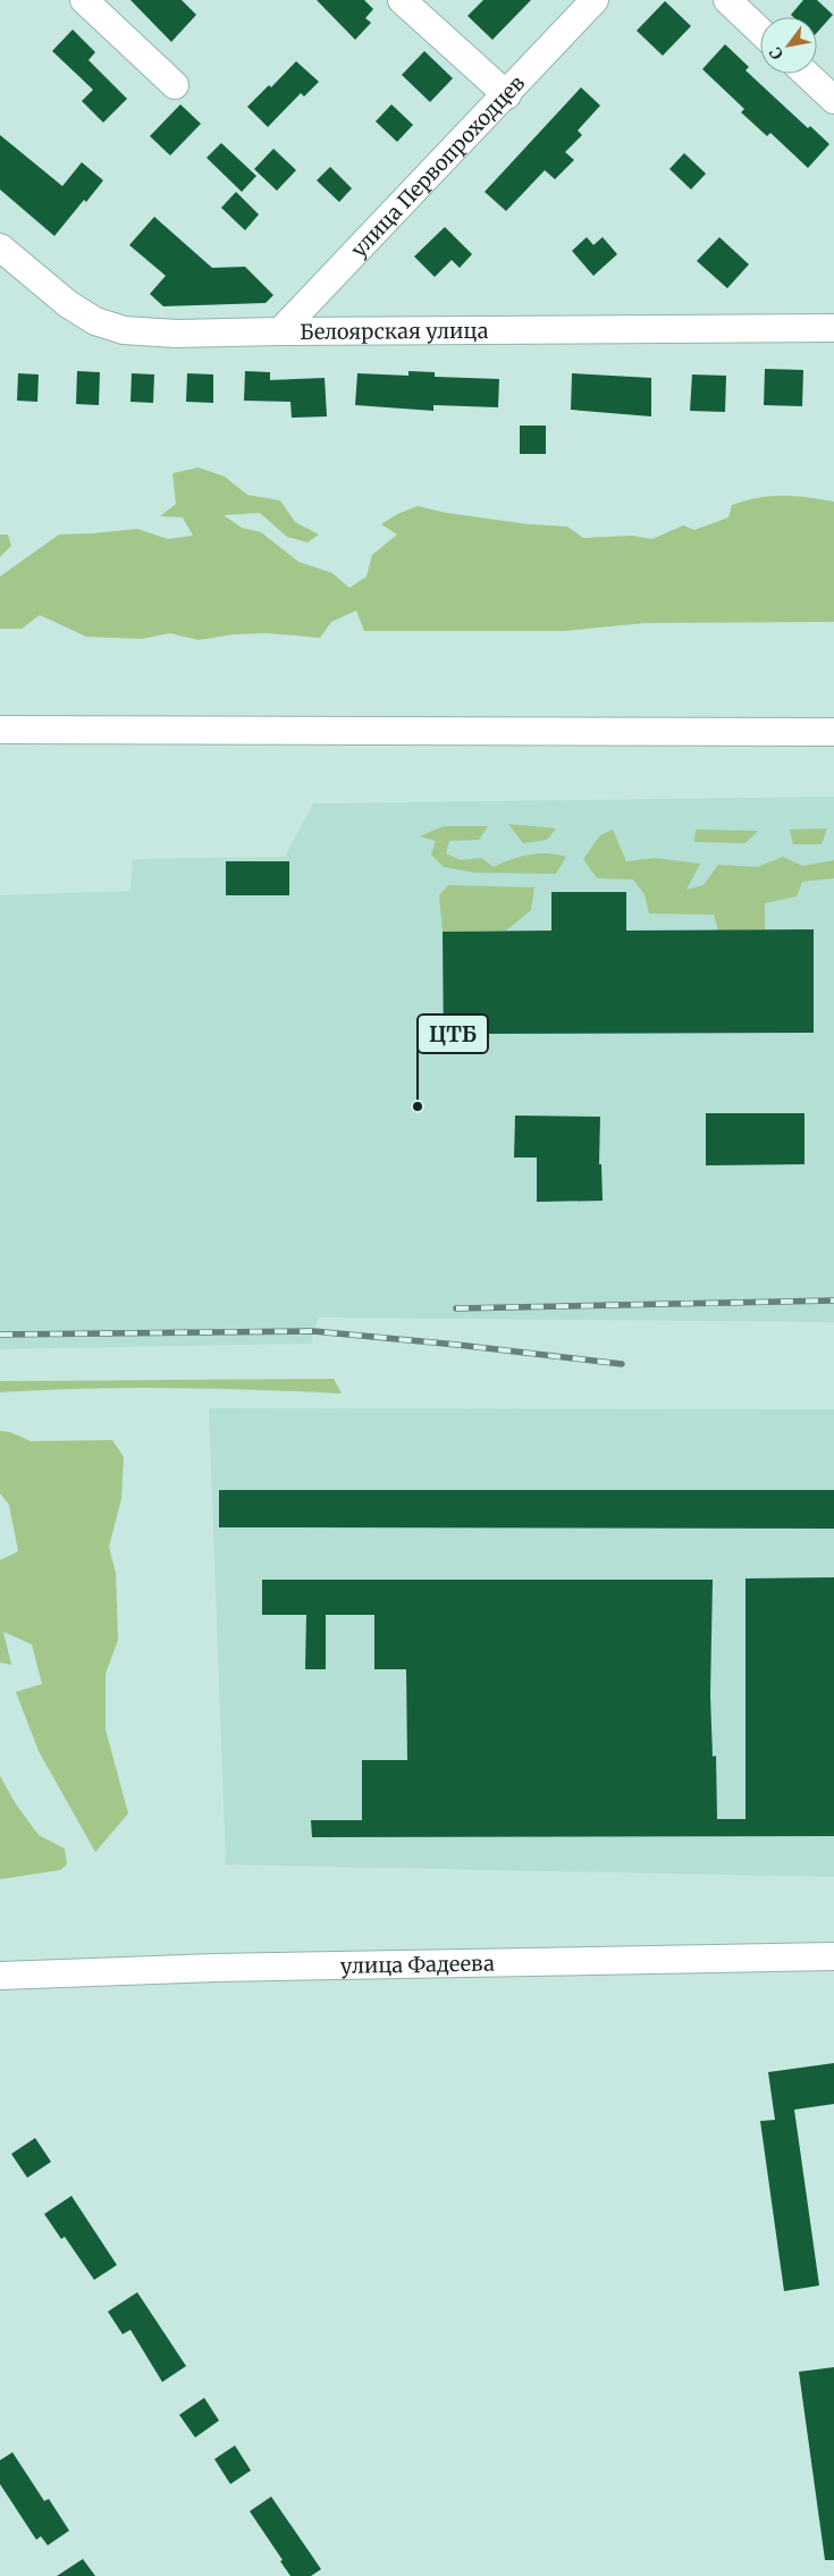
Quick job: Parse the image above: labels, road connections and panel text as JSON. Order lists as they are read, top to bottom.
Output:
{
  "streets": {
    "street": ["улица Первопроходцев", "Белоярская улица", "улица Фадеева"]
  },
  "crossings": [
    ["улица Первопроходцев", "Белоярская улица"]
  ],
  "places": ["ЦТБ"],
  "north": "bottom left"
}
